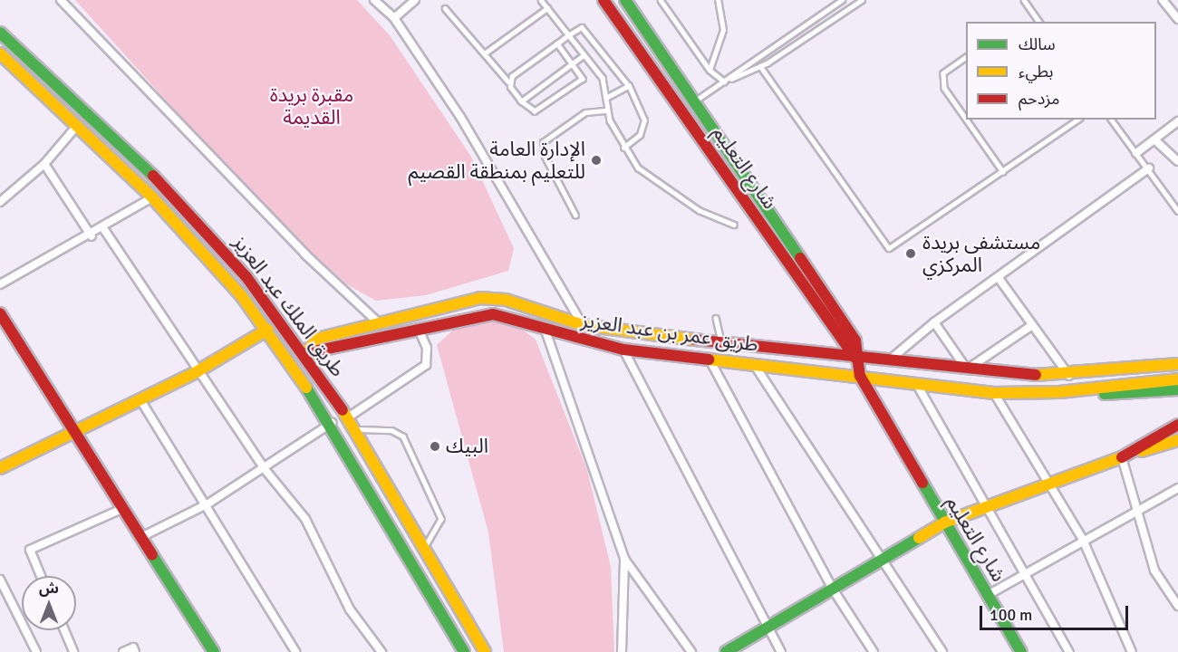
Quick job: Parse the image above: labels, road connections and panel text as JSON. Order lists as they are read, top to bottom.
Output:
{
  "streets": {
    "main road": ["شارع التعليم", "طريق الملك عبد العزيز", "طريق عمر بن عبد العزيز"]
  },
  "crossings": [
    ["شارع التعليم", "طريق عمر بن عبد العزيز"],
    ["طريق الملك عبد العزيز", "طريق عمر بن عبد العزيز"]
  ],
  "parks": ["مقبرة بريدة القديمة"],
  "places": ["الإدارة العامة للتعليم بمنطقة القصيم", "مستشفى بريدة المركزي", "البيك"],
  "legend": ["سالك", "بطيء", "مزدحم"],
  "scale_bar": "100 m",
  "north": "top"
}
